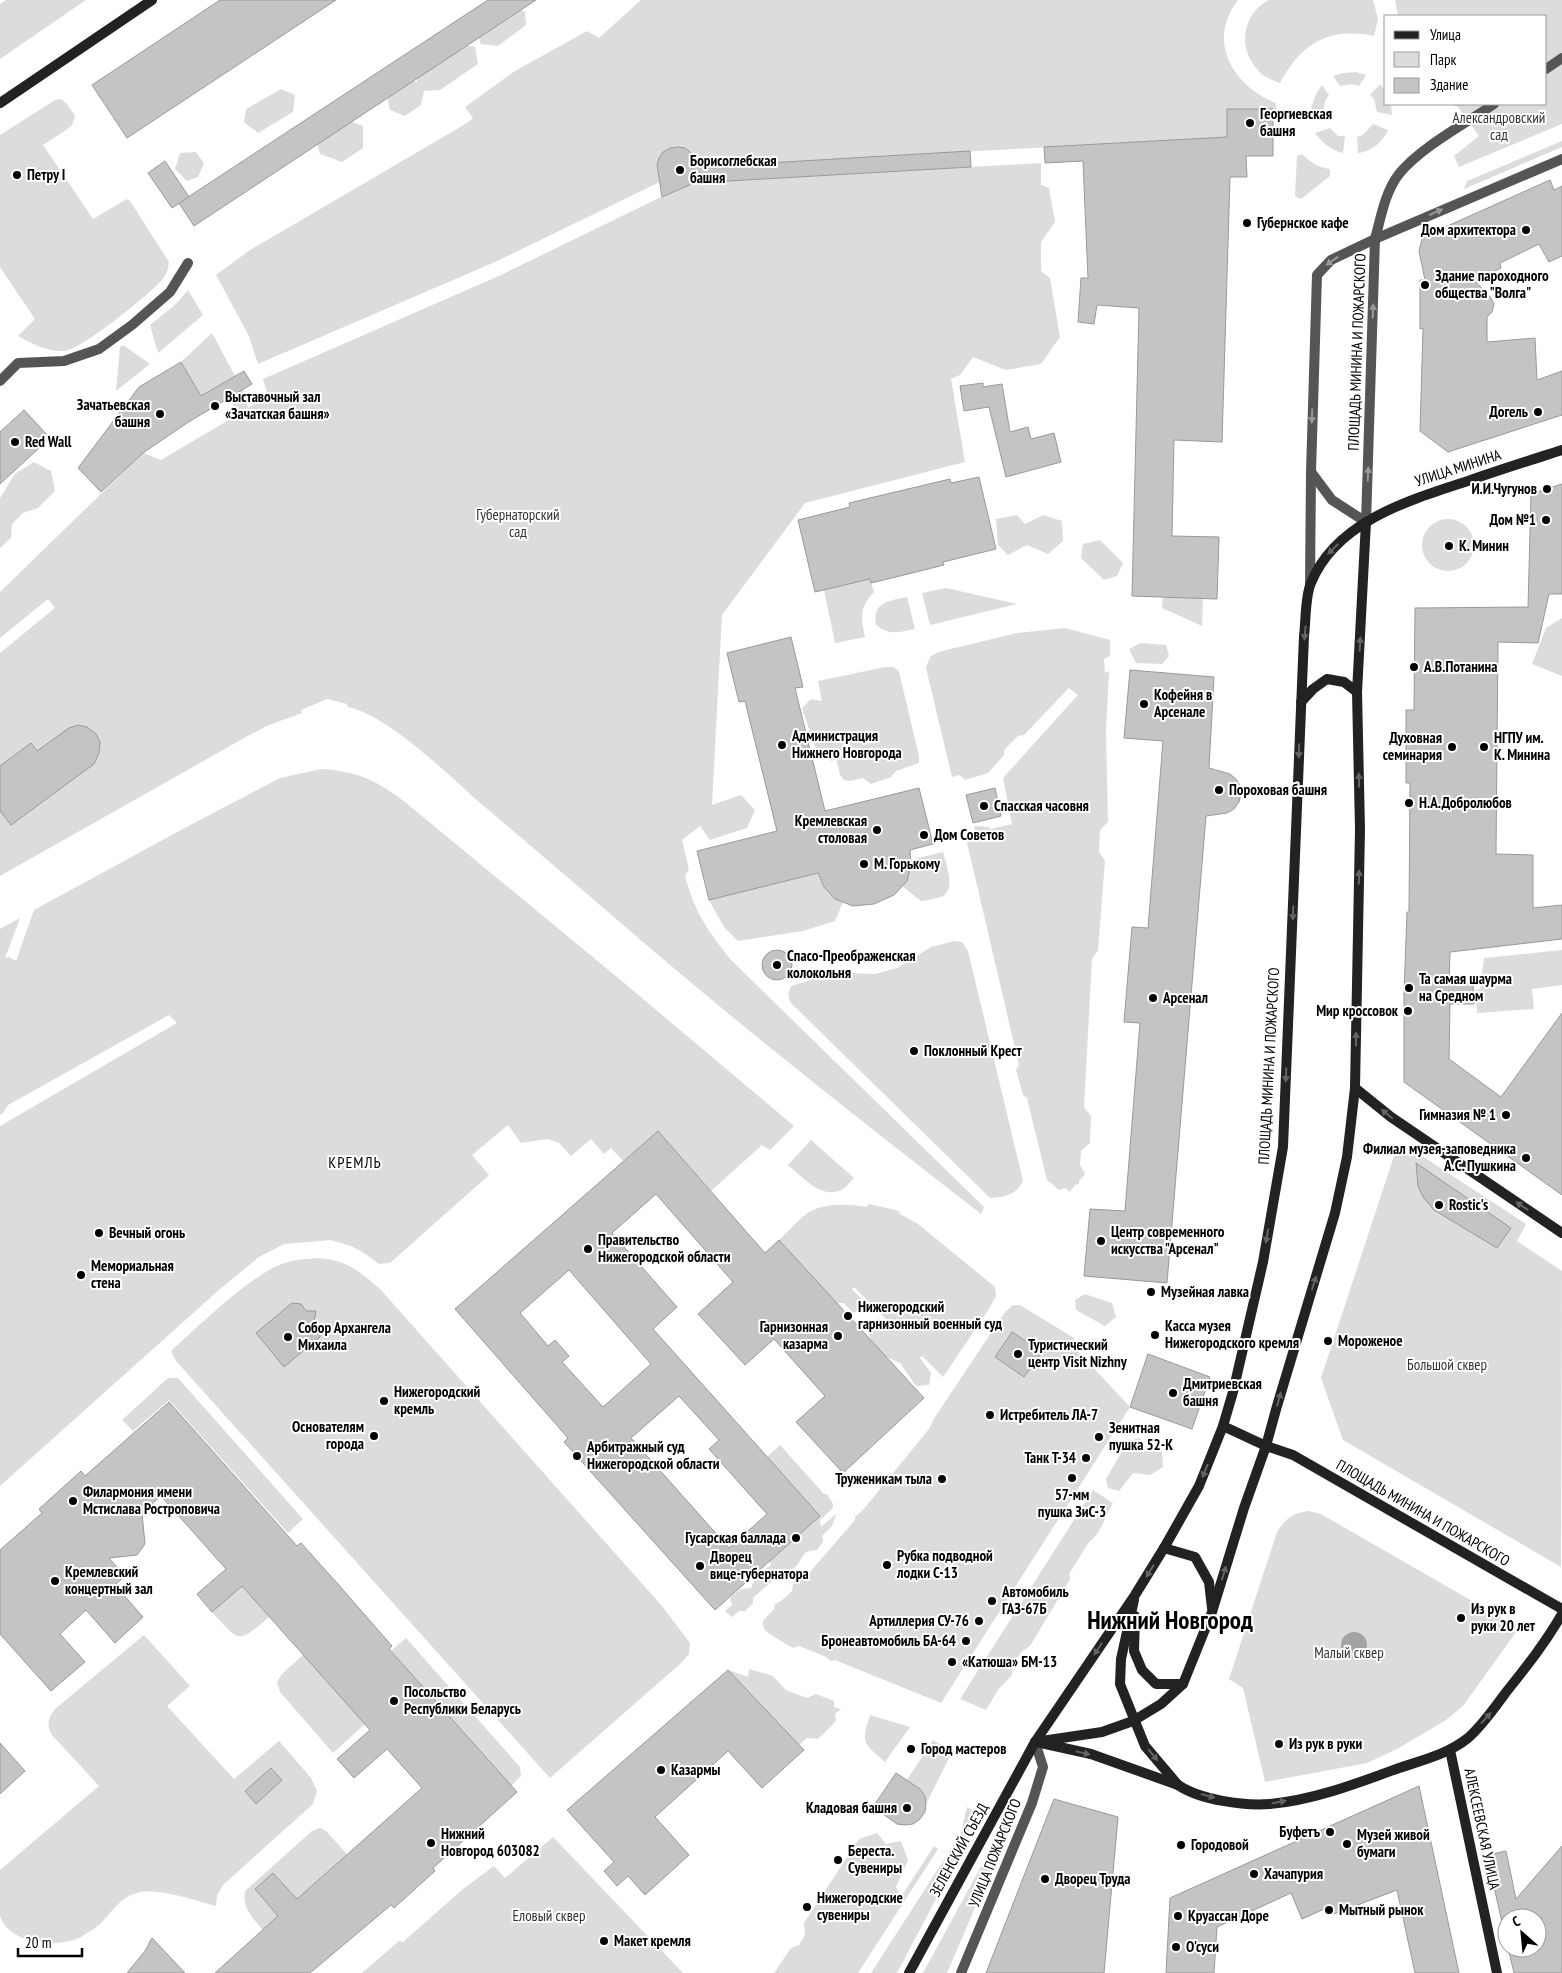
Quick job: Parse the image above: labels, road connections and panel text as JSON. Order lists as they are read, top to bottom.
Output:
{
  "streets": {
    "street": [
      "ПЛОЩАДЬ МИНИНА И ПОЖАРСКОГО",
      "УЛИЦА МИНИНА",
      "АЛЕКСЕЕВСКАЯ УЛИЦА",
      "ЗЕЛЕНСКИЙ СЪЕЗД",
      "УЛИЦА ПОЖАРСКОГО"
    ]
  },
  "crossings": [
    ["ПЛОЩАДЬ МИНИНА И ПОЖАРСКОГО", "УЛИЦА МИНИНА"],
    ["ПЛОЩАДЬ МИНИНА И ПОЖАРСКОГО", "АЛЕКСЕЕВСКАЯ УЛИЦА"],
    ["ПЛОЩАДЬ МИНИНА И ПОЖАРСКОГО", "ЗЕЛЕНСКИЙ СЪЕЗД"],
    ["ПЛОЩАДЬ МИНИНА И ПОЖАРСКОГО", "УЛИЦА ПОЖАРСКОГО"],
    ["ЗЕЛЕНСКИЙ СЪЕЗД", "УЛИЦА ПОЖАРСКОГО"]
  ],
  "districts": ["КРЕМЛЬ", "Нижний Новгород"],
  "parks": [
    "Александровский сад",
    "Губернаторский сад",
    "Большой сквер",
    "Малый сквер",
    "Еловый сквер"
  ],
  "places": [
    "Георгиевская башня",
    "Борисоглебская башня",
    "Петру I",
    "Губернское кафе",
    "Дом архитектора",
    "Здание пароходного общества \"Волга\"",
    "Выставочный зал «Зачатская башня»",
    "Догель",
    "Зачатьевская башня",
    "Red Wall",
    "И.И.Чугунов",
    "Дом №1",
    "К. Минин",
    "А.В.Потанина",
    "Кофейня в Арсенале",
    "Администрация Нижнего Новгорода",
    "Духовная семинария",
    "НГПУ им. К. Минина",
    "Пороховая башня",
    "Н.А.Добролюбов",
    "Спасская часовня",
    "Кремлевская столовая",
    "Дом Советов",
    "М. Горькому",
    "Спасо-Преображенская колокольня",
    "Та самая шаурма на Средном",
    "Арсенал",
    "Мир кроссовок",
    "Поклонный Крест",
    "Гимназия № 1",
    "Филиал музея-заповедника А.С. Пушкина",
    "Rostic's",
    "Вечный огонь",
    "Центр современного искусства \"Арсенал\"",
    "Правительство Нижегородской области",
    "Мемориальная стена",
    "Музейная лавка",
    "Нижегородский гарнизонный военный суд",
    "Касса музея Нижегородского кремля",
    "Гарнизонная казарма",
    "Собор Архангела Михаила",
    "Мороженое",
    "Туристический центр Visit Nizhny",
    "Дмитриевская башня",
    "Нижегородский кремль",
    "Истребитель ЛА-7",
    "Основателям города",
    "Зенитная пушка 52-К",
    "Арбитражный суд Нижегородской области",
    "Танк Т-34",
    "57-мм пушка ЗиС-3",
    "Труженикам тыла",
    "Филармония имени Мстислава Ростроповича",
    "Гусарская баллада",
    "Рубка подводной лодки С-13",
    "Дворец вице-губернатора",
    "Кремлевский концертный зал",
    "Автомобиль ГАЗ-67Б",
    "Из рук в руки 20 лет",
    "Артиллерия СУ-76",
    "Бронеавтомобиль БА-64",
    "«Катюша» БМ-13",
    "Посольство Республики Беларусь",
    "Из рук в руки",
    "Город мастеров",
    "Казармы",
    "Кладовая башня",
    "Буфетъ",
    "Нижний Новгород 603082",
    "Музей живой бумаги",
    "Городовой",
    "Береста. Сувениры",
    "Хачапурия",
    "Дворец Труда",
    "Нижегородские сувениры",
    "Мытный рынок",
    "Круассан Доре",
    "Макет кремля",
    "О'суси"
  ],
  "legend": ["Улица", "Парк", "Здание"],
  "scale_bar": "20 m",
  "north": "top left"
}
